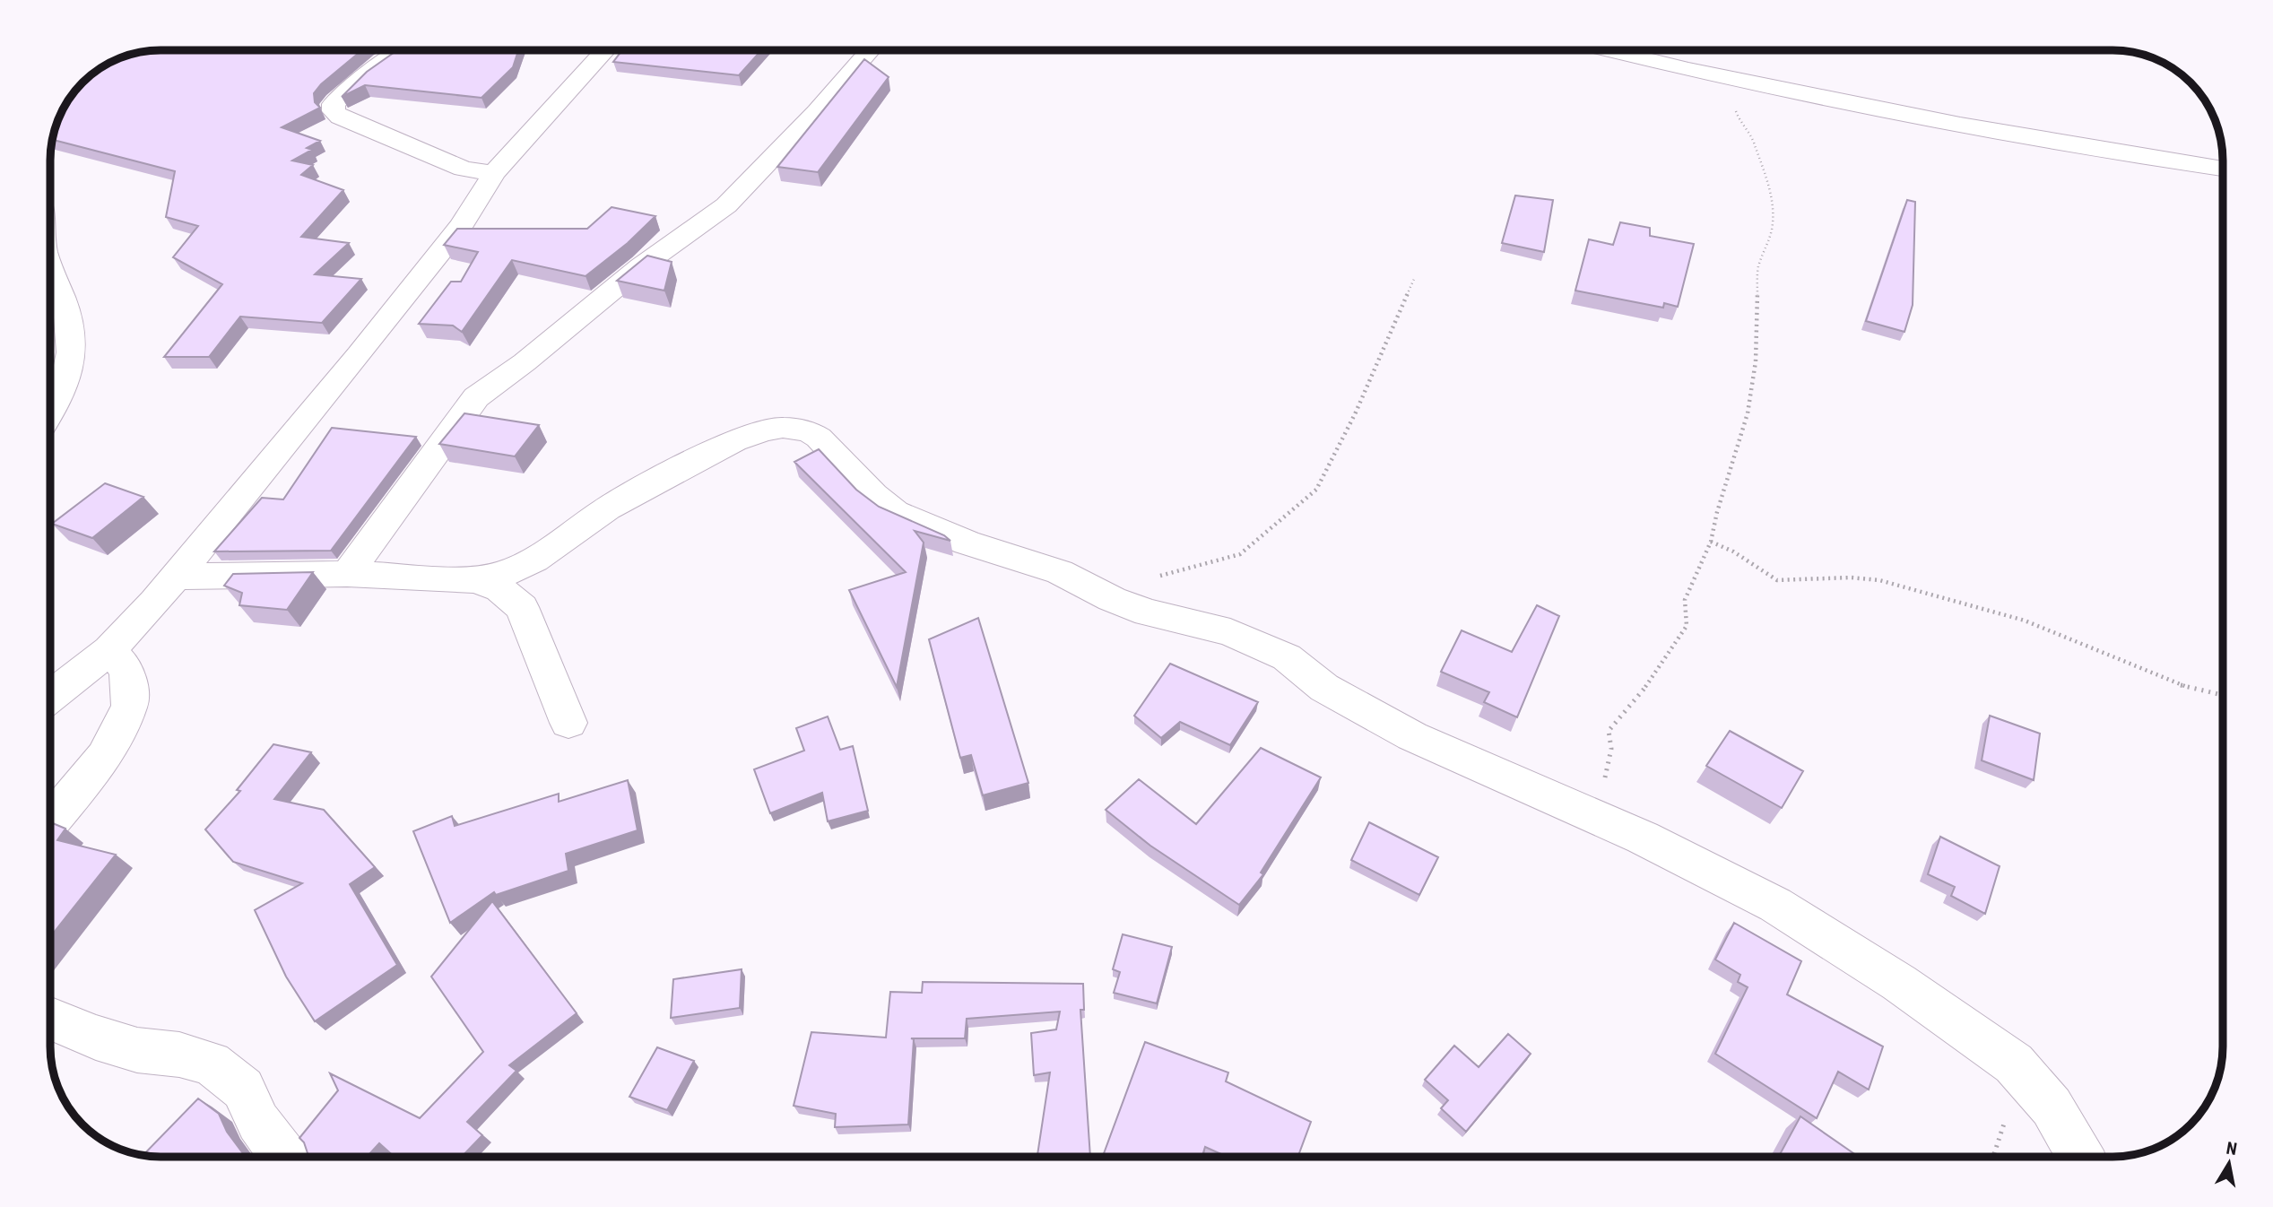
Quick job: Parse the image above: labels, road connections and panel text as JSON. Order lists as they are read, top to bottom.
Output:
{
  "north": "top"
}
